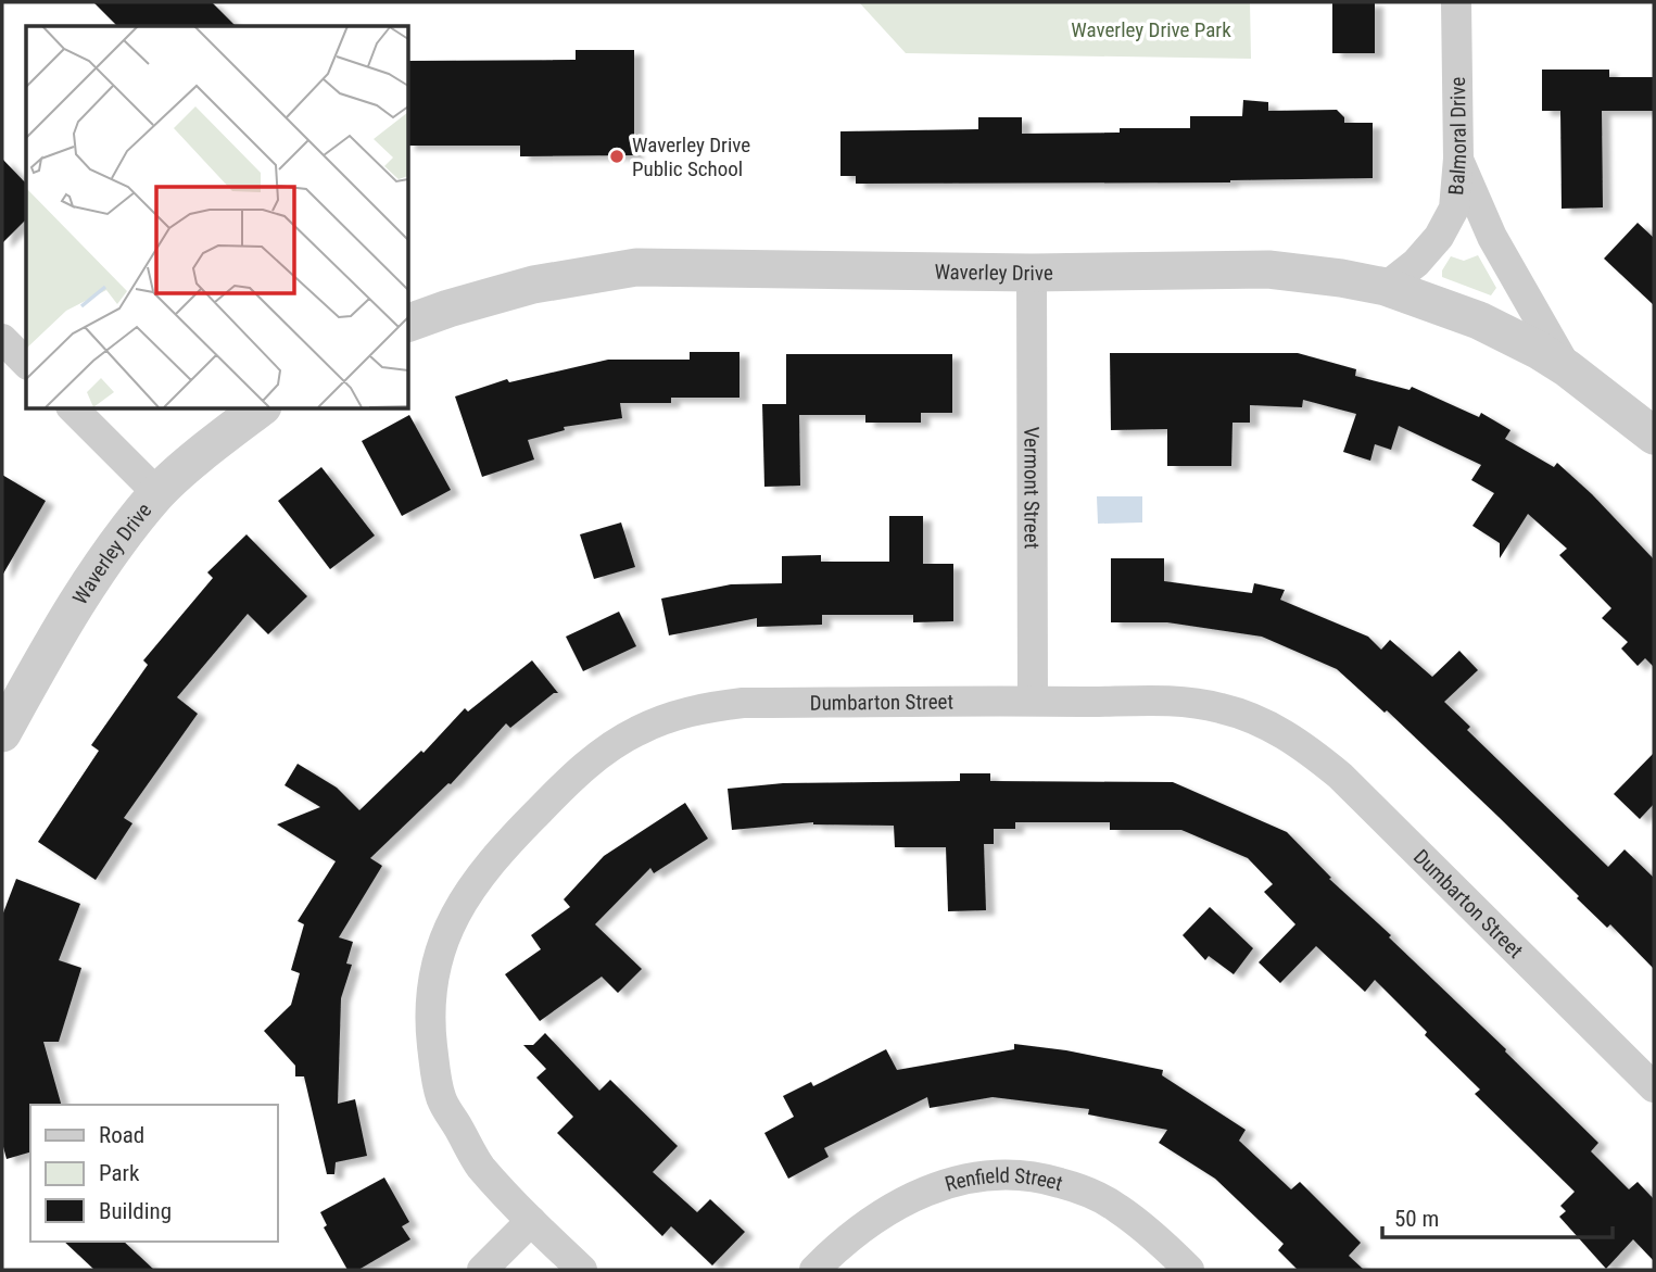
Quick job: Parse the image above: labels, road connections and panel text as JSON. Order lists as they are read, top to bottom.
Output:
{
  "streets": {
    "street": [
      "Balmoral Drive",
      "Waverley Drive",
      "Vermont Street",
      "Dumbarton Street",
      "Renfield Street"
    ]
  },
  "crossings": [
    ["Balmoral Drive", "Waverley Drive"],
    ["Waverley Drive", "Vermont Street"],
    ["Vermont Street", "Dumbarton Street"]
  ],
  "parks": ["Waverley Drive Park"],
  "places": ["Waverley Drive Public School"],
  "legend": ["Road", "Park", "Building"],
  "scale_bar": "50 m"
}
